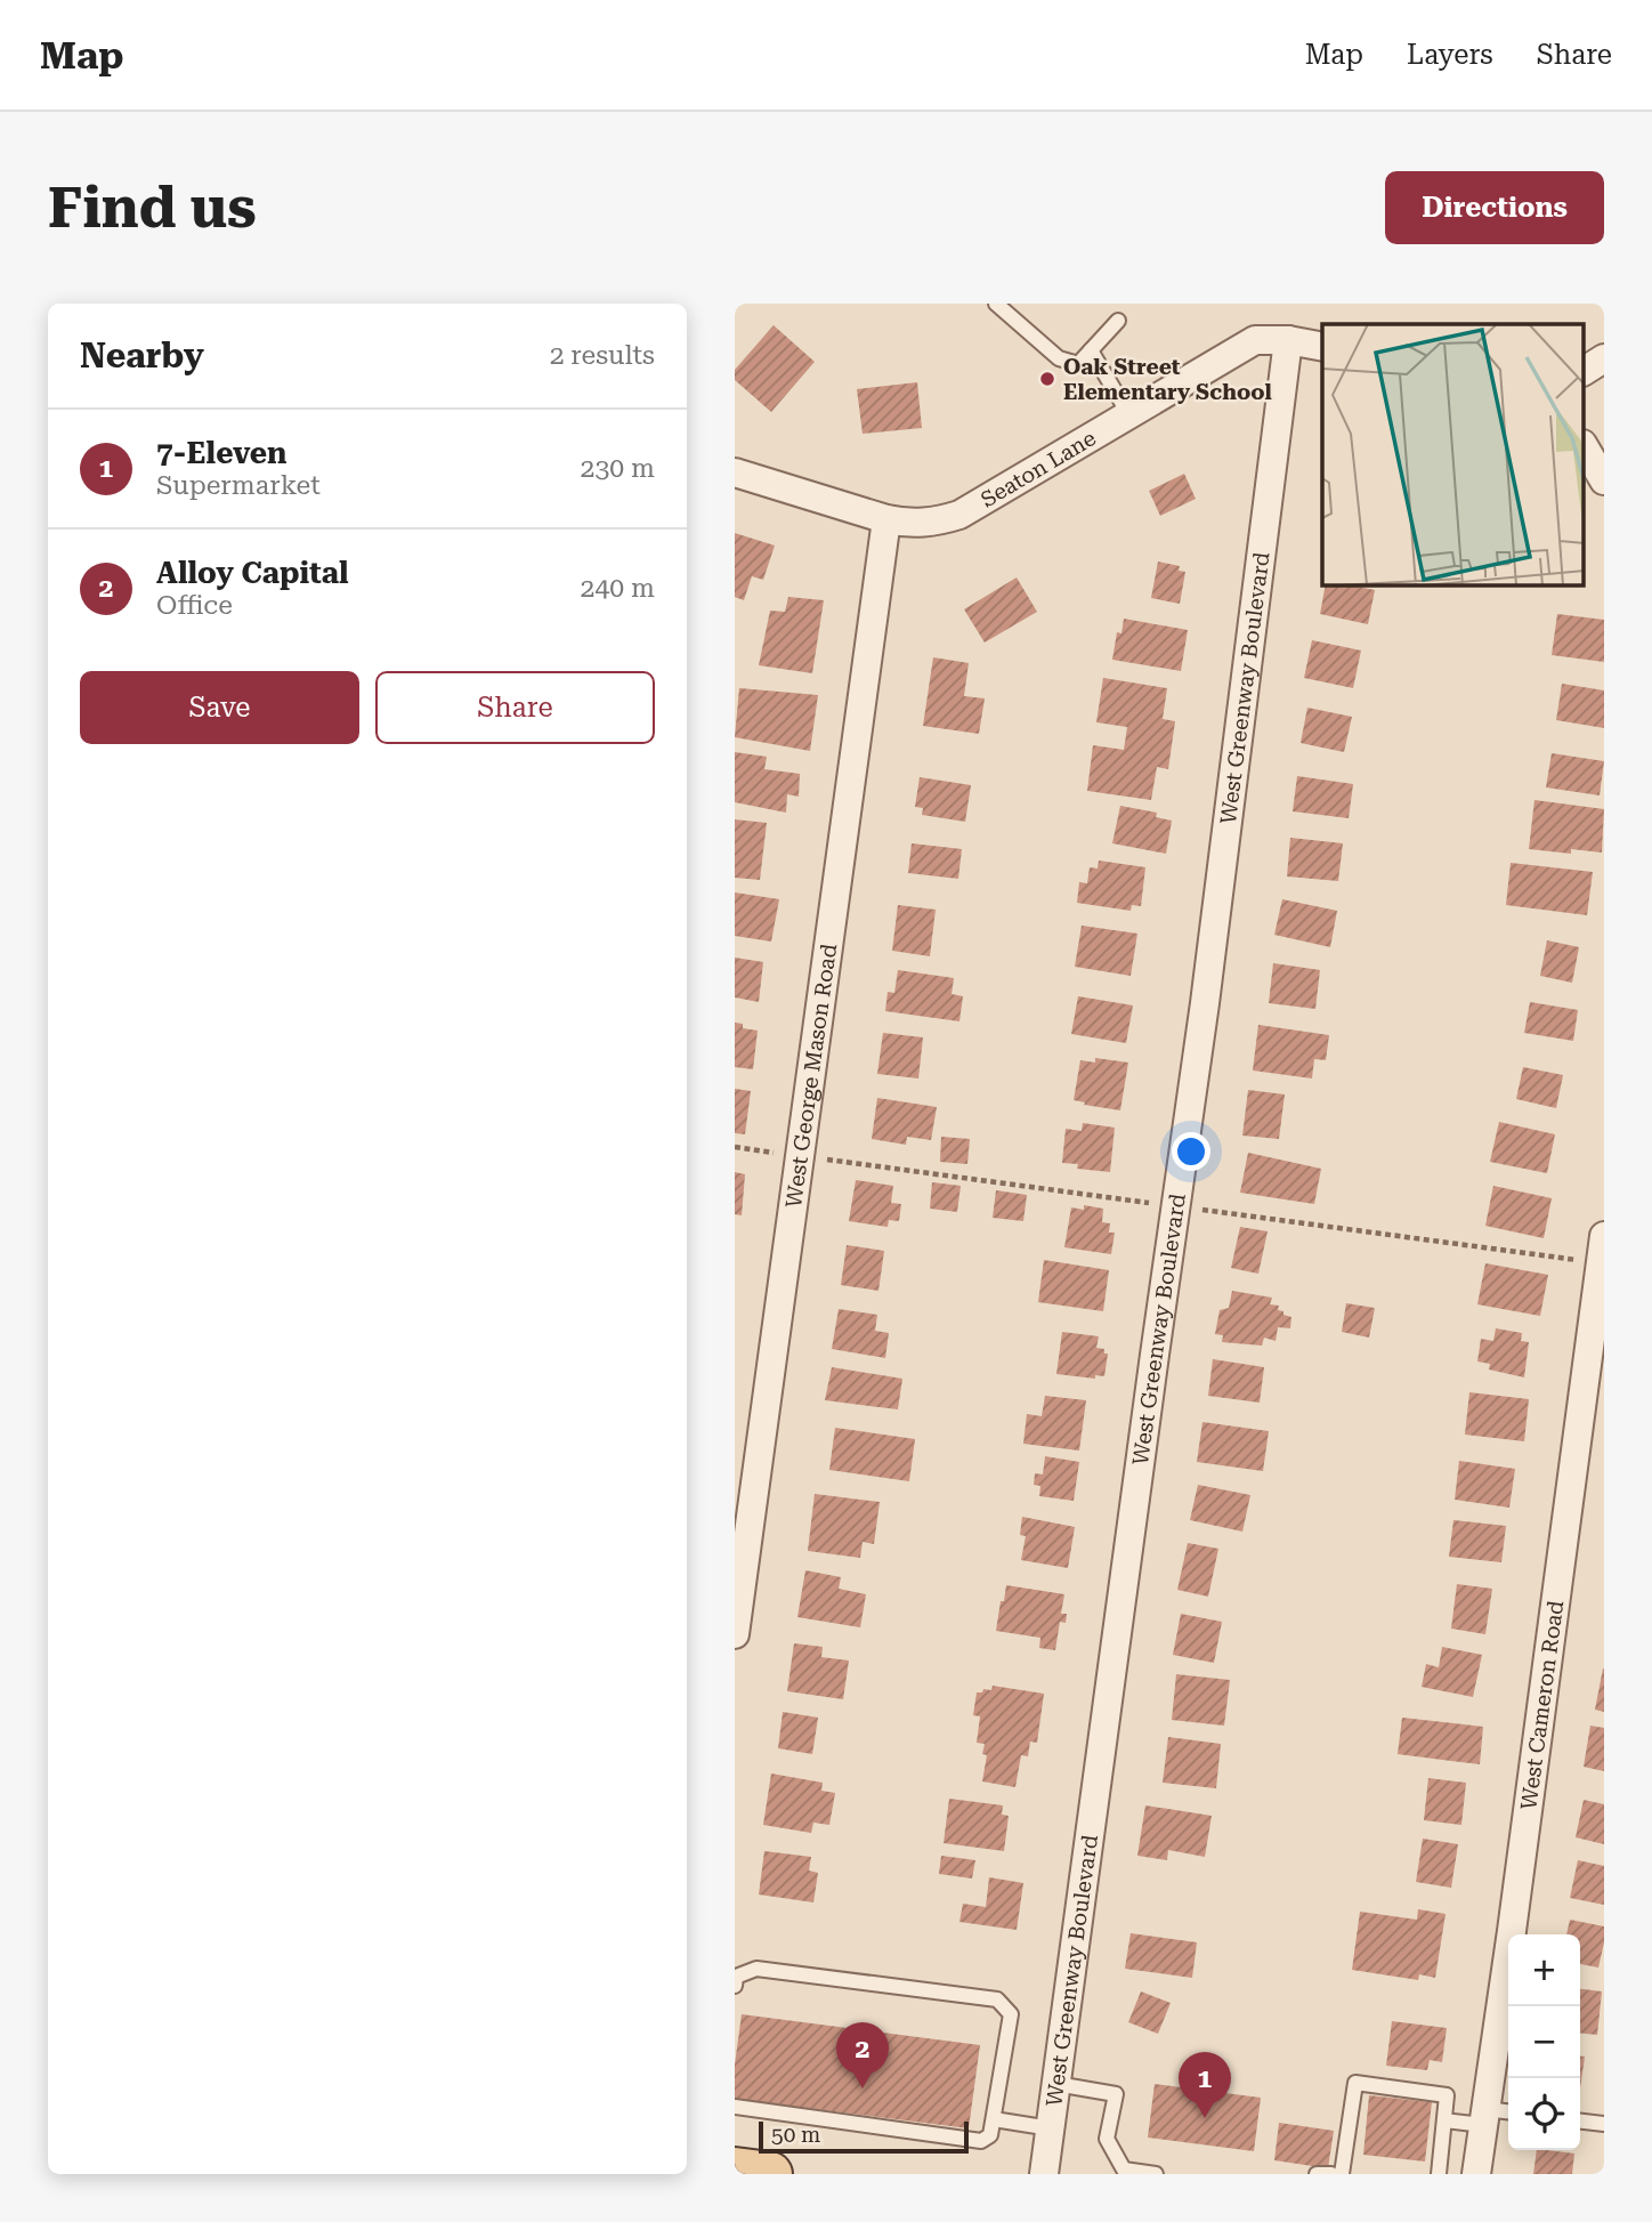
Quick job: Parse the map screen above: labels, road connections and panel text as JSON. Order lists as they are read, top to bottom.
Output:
{
  "streets": {
    "street": [
      "Seaton Lane",
      "West Greenway Boulevard",
      "West George Mason Road",
      "West Cameron Road"
    ]
  },
  "crossings": [
    ["Seaton Lane", "West Greenway Boulevard"],
    ["Seaton Lane", "West George Mason Road"]
  ],
  "places": ["Oak Street Elementary School"],
  "scale_bar": "50 m",
  "page": {
    "header": "Map",
    "nav": ["Map", "Layers", "Share"],
    "buttons": [
      "Directions",
      ["Save", "Share"]
    ],
    "title": "Find us",
    "heading": ["Nearby", "2 results"],
    "list": [
      {
        "mark": "1",
        "name": "7-Eleven",
        "note": "Supermarket",
        "value": "230 m"
      },
      {
        "mark": "2",
        "name": "Alloy Capital",
        "note": "Office",
        "value": "240 m"
      }
    ],
    "map_buttons": ["+", "−"],
    "pins": ["2", "1"],
    "scale": "50 m"
  }
}
